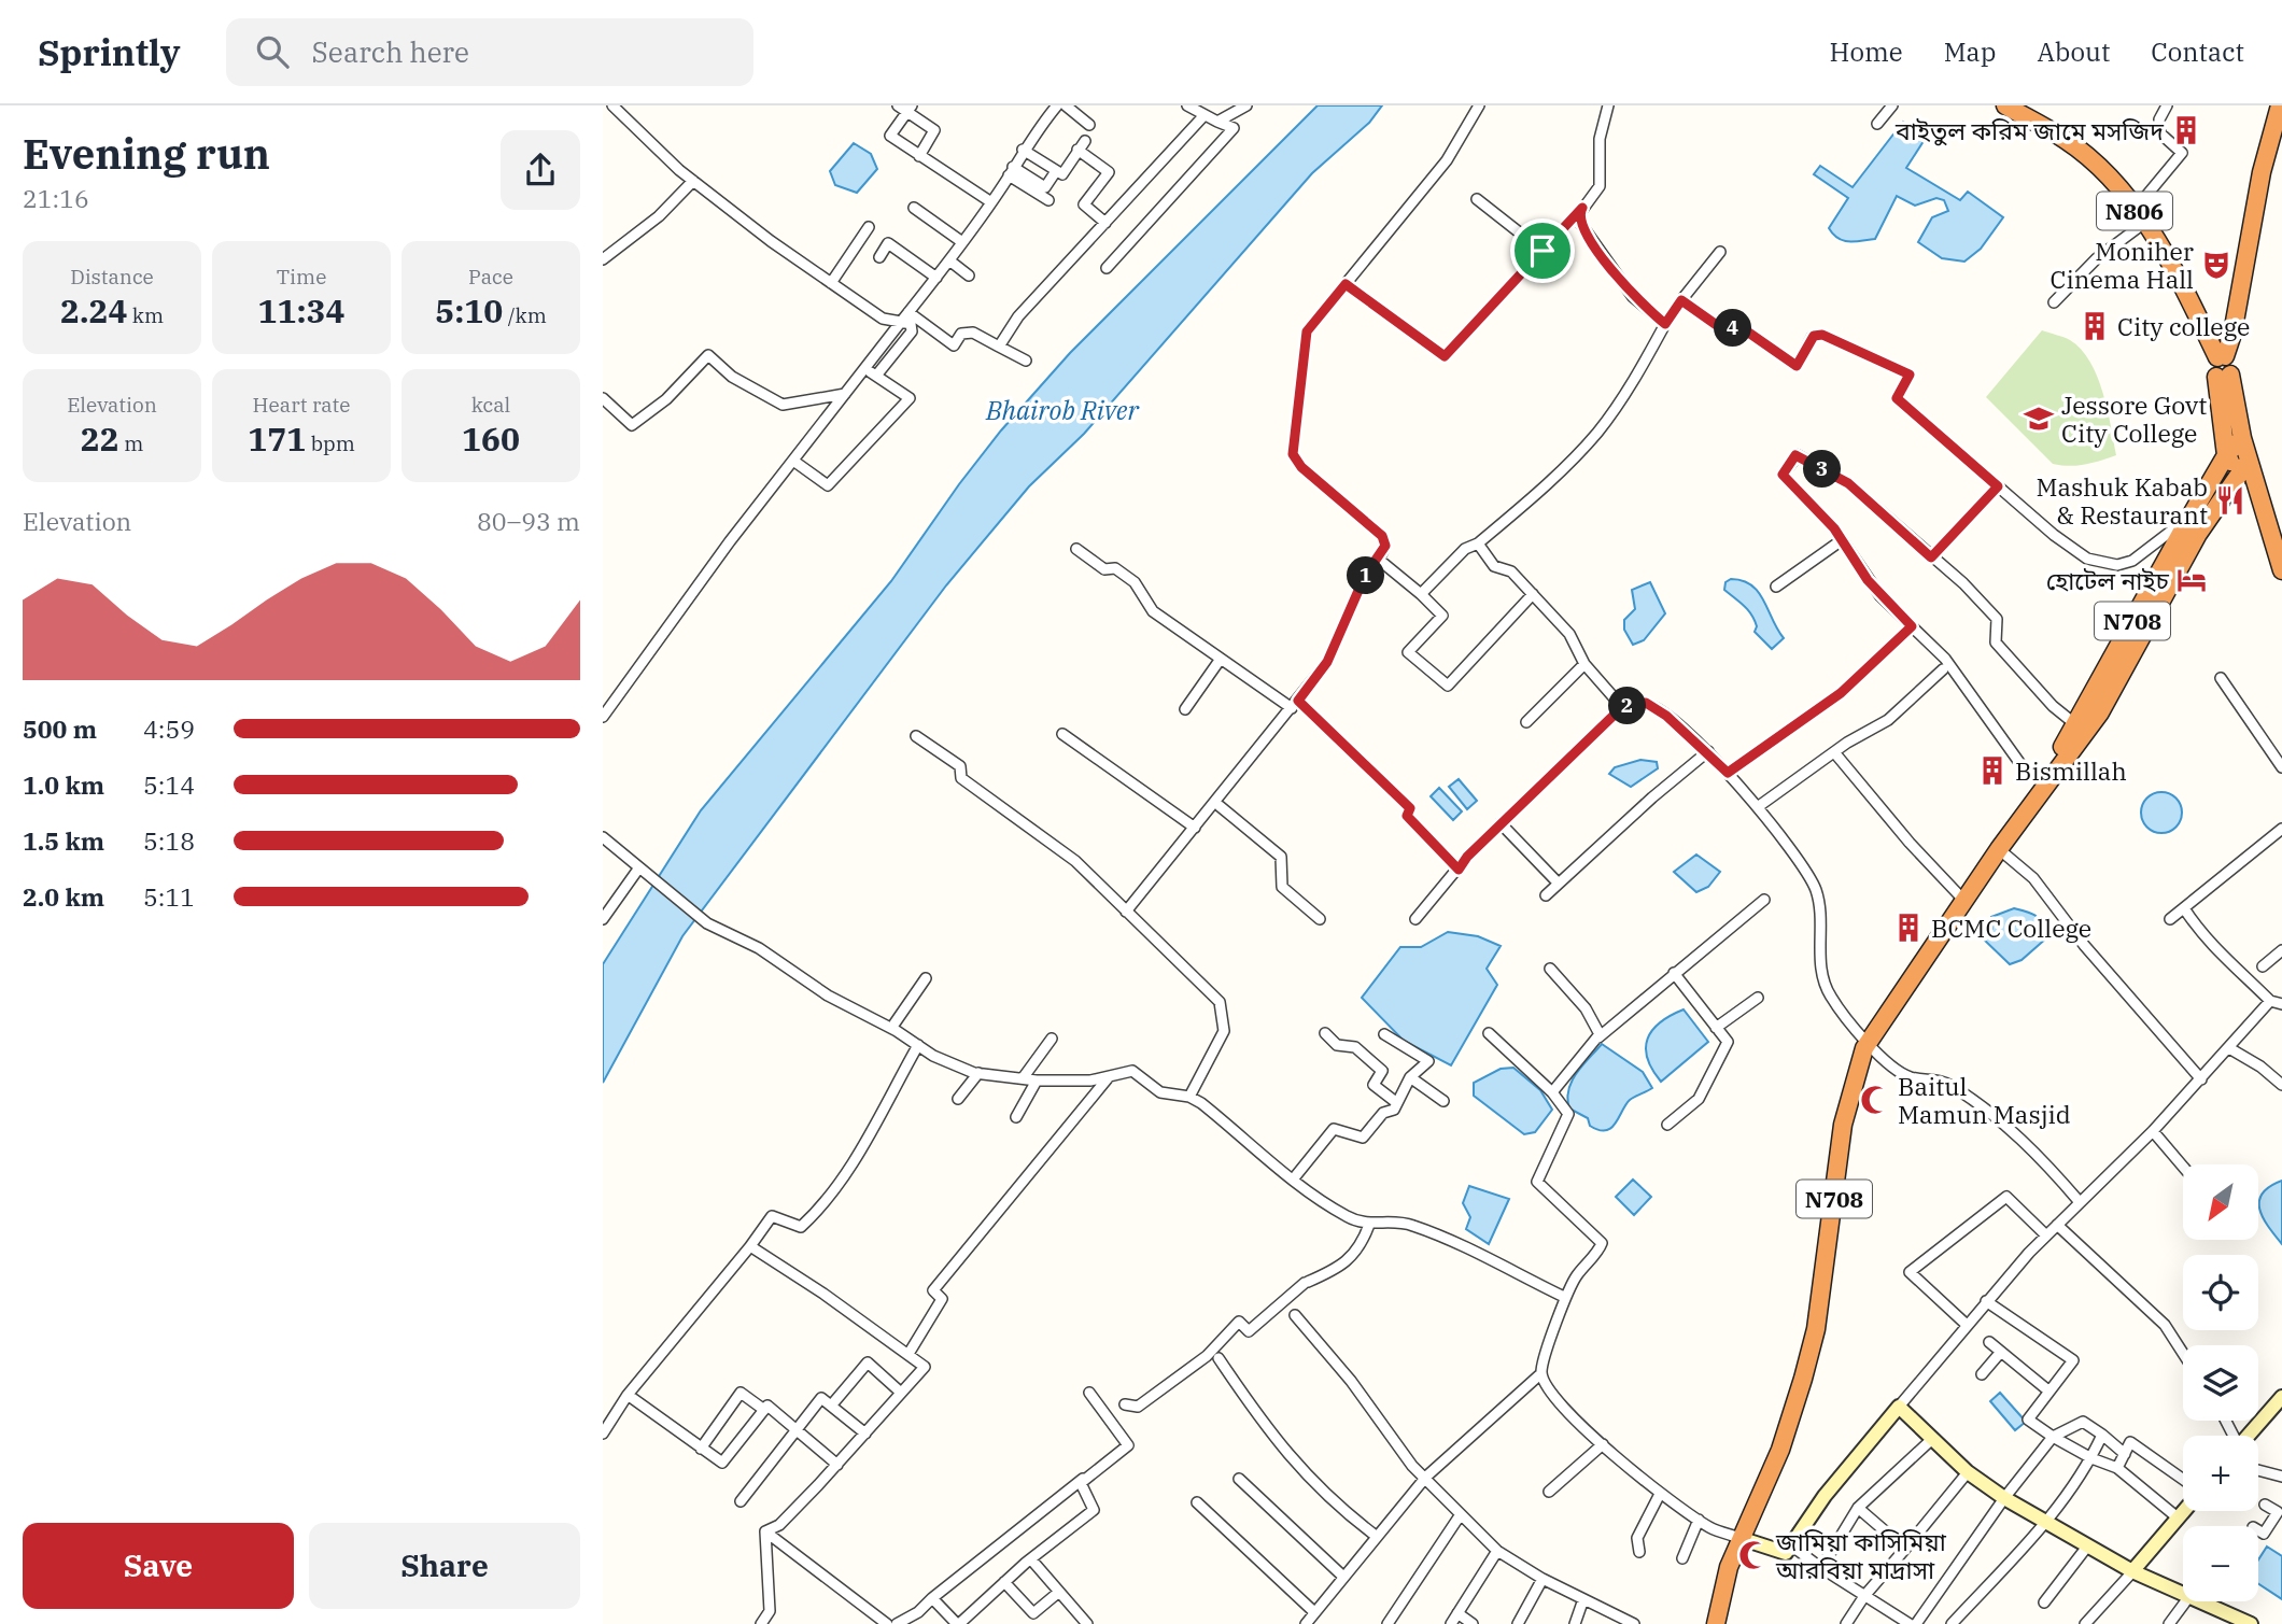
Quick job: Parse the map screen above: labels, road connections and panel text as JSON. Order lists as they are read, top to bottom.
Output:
{
  "streets": {
    "highway": ["N806", "N708"]
  },
  "water": ["Bhairob River"],
  "places": {
    "building": [
      "বাইতুল করিম জামে মসজিদ",
      "City college",
      "Bismillah",
      "BCMC College"
    ],
    "theatre": ["Moniher Cinema Hall"],
    "school or university": ["Jessore Govt City College"],
    "restaurant": ["Mashuk Kabab & Restaurant"],
    "hotel": ["হোটেল নাইচ"],
    "mosque": ["Baitul Mamun Masjid", "জামিয়া কাসিমিয়া আরবিয়া মাদ্রাসা"]
  },
  "north": "bottom left",
  "page": {
    "header": "Sprintly",
    "search": "Search here",
    "nav": [
      "Home",
      "Map",
      "About",
      "Contact"
    ],
    "heading": ["Evening run", "21:16"],
    "stats": [
      ["Distance", "2.24 km"],
      ["Time", "11:34"],
      ["Pace", "5:10 /km"],
      ["Elevation", "22 m"],
      ["Heart rate", "171 bpm"],
      ["kcal", "160"]
    ],
    "pins": [
      "4",
      "3",
      "1",
      "2"
    ],
    "chart": ["Elevation", "80–93 m"],
    "list": [
      {
        "name": "500 m",
        "note": "4:59"
      },
      {
        "name": "1.0 km",
        "note": "5:14"
      },
      {
        "name": "1.5 km",
        "note": "5:18"
      },
      {
        "name": "2.0 km",
        "note": "5:11"
      }
    ],
    "map_buttons": ["+", "−"],
    "buttons": ["Save", "Share"]
  }
}
